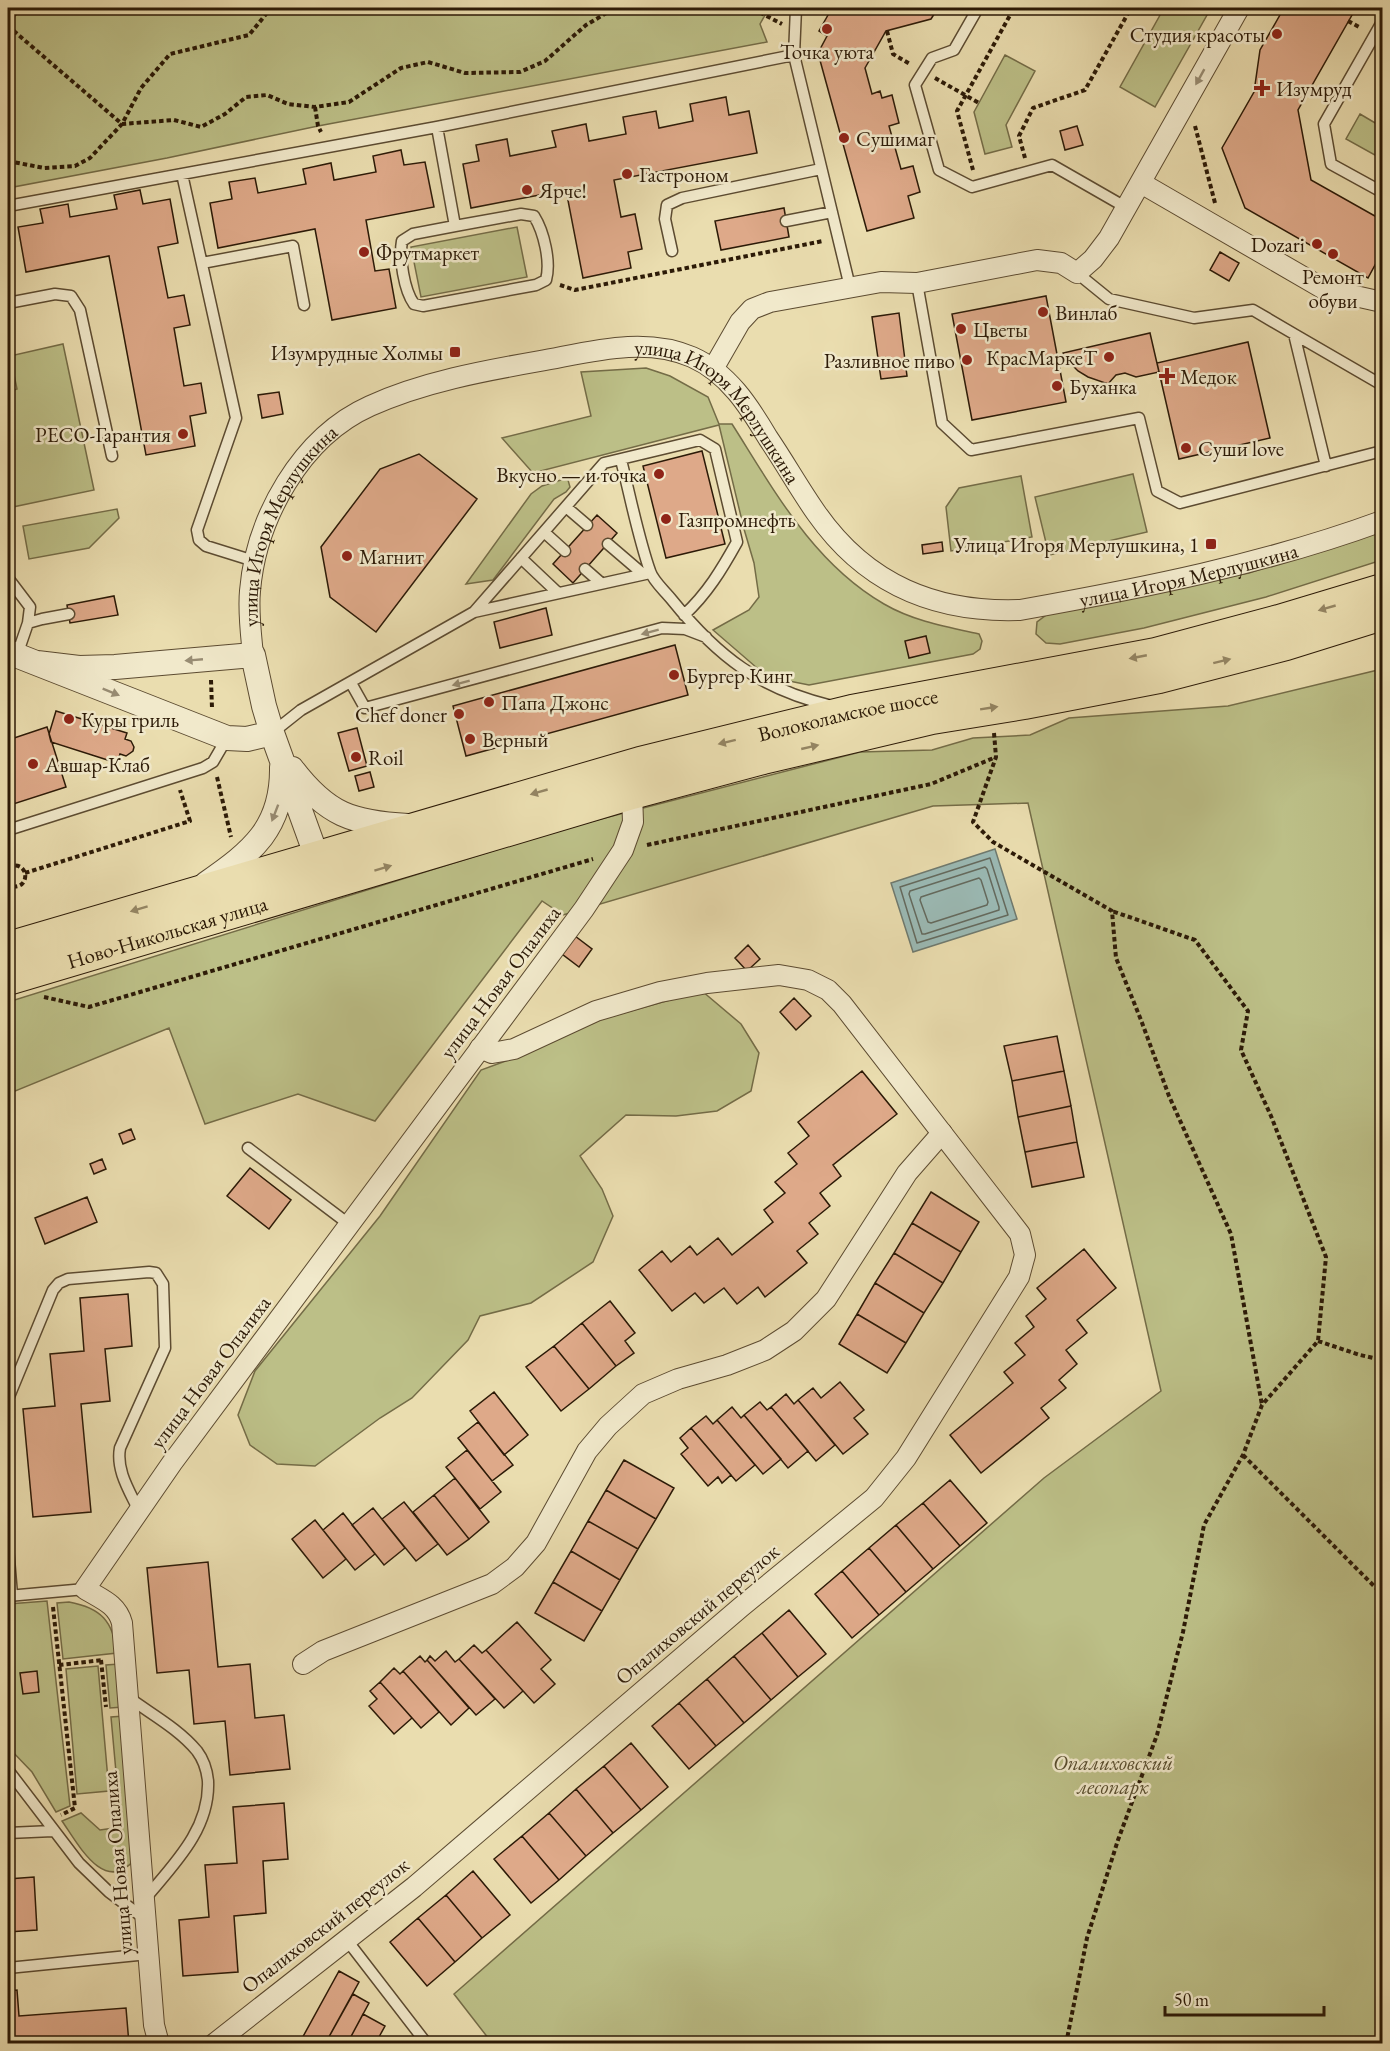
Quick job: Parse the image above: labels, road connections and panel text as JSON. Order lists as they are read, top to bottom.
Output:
{
  "streets": {
    "main road": ["Волоколамское шоссе", "Ново-Никольская улица"],
    "street": ["улица Игоря Мерлушкина", "улица Новая Опалиха", "Опалиховский переулок"]
  },
  "crossings": [
    ["Волоколамское шоссе", "Ново-Никольская улица"],
    ["Волоколамское шоссе", "улица Новая Опалиха"],
    ["улица Новая Опалиха", "Опалиховский переулок"]
  ],
  "parks": ["Опалиховский лесопарк"],
  "places": {
    "other": [
      "Точка уюта",
      "Студия красоты",
      "Сушимаг",
      "Гастроном",
      "Ярче!",
      "Dozari",
      "Фрутмаркет",
      "Ремонт обуви",
      "Винлаб",
      "Цветы",
      "КрасМаркеТ",
      "Разливное пиво",
      "Буханка",
      "РЕСО-Гарантия",
      "Суши love",
      "Вкусно — и точка",
      "Газпромнефть",
      "Магнит",
      "Бургер Кинг",
      "Папа Джонс",
      "Chef doner",
      "Куры гриль",
      "Верный",
      "Roil",
      "Авшар-Клаб"
    ],
    "health": ["Изумруд", "Медок"],
    "transit": ["Изумрудные Холмы", "Улица Игоря Мерлушкина, 1"]
  },
  "scale_bar": "50 m"
}
